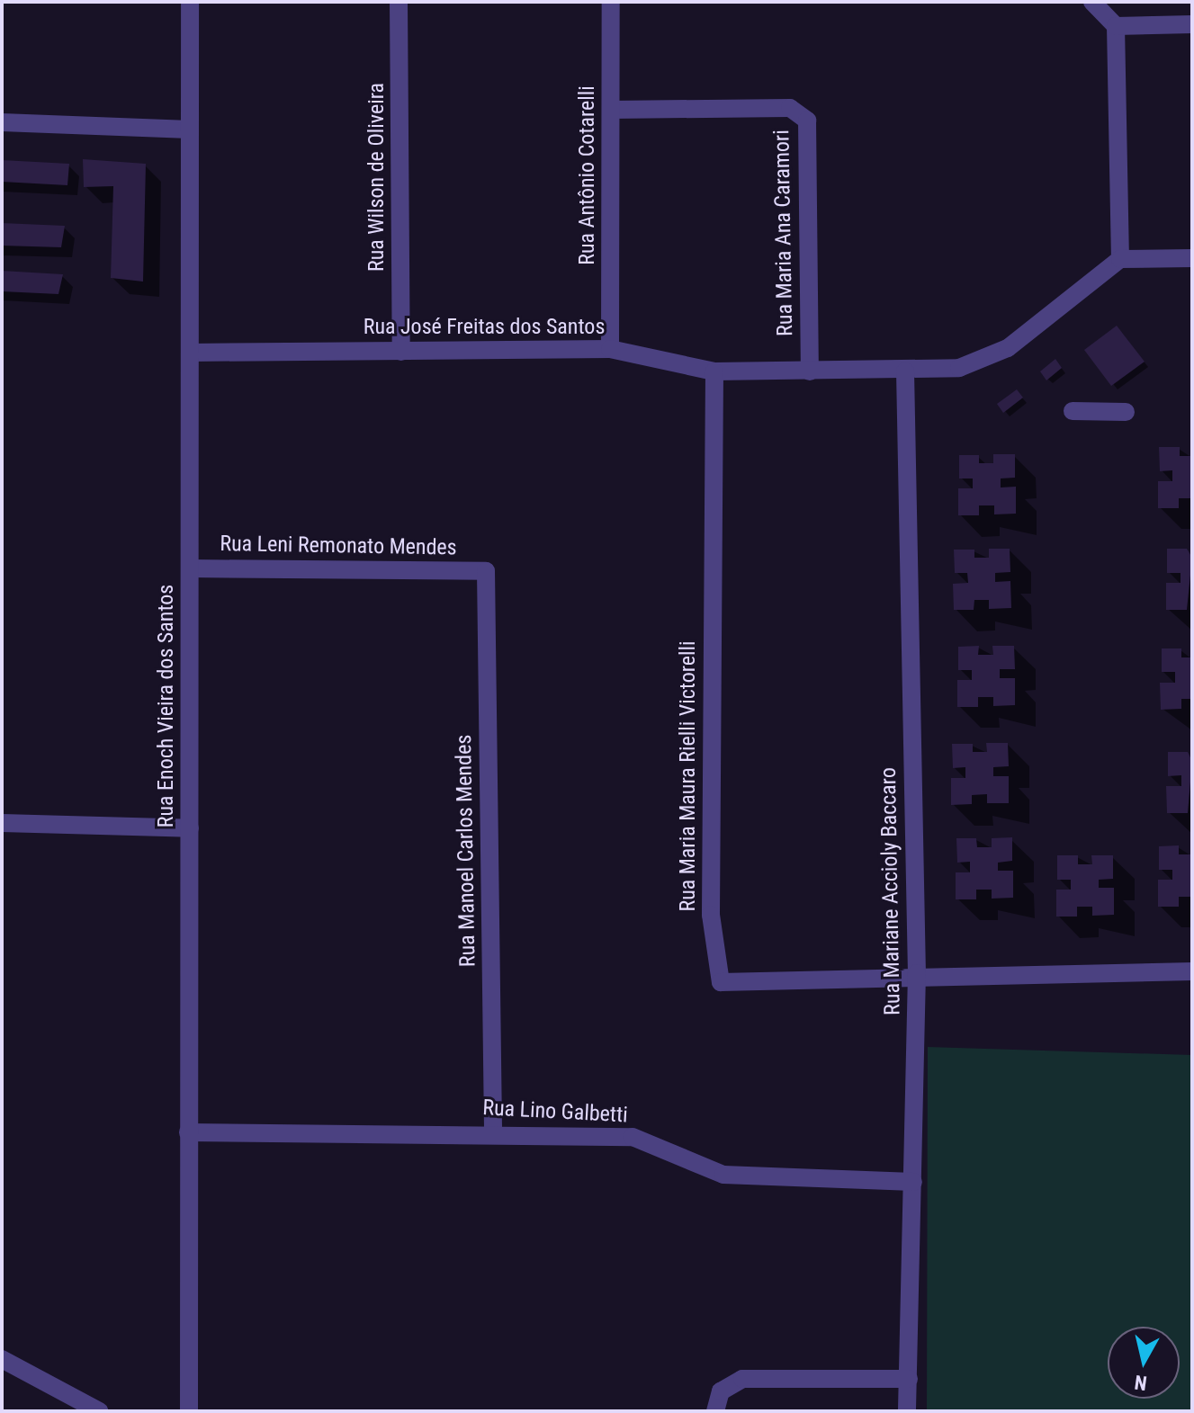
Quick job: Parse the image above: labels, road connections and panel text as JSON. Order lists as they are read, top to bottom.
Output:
{
  "streets": {
    "street": [
      "Rua Antônio Cotarelli",
      "Rua Wilson de Oliveira",
      "Rua Maria Ana Caramori",
      "Rua José Freitas dos Santos",
      "Rua Leni Remonato Mendes",
      "Rua Enoch Vieira dos Santos",
      "Rua Maria Maura Rielli Victorelli",
      "Rua Manoel Carlos Mendes",
      "Rua Mariane Accioly Baccaro",
      "Rua Lino Galbetti"
    ]
  },
  "crossings": [
    ["Rua Antônio Cotarelli", "Rua Maria Ana Caramori"],
    ["Rua Antônio Cotarelli", "Rua José Freitas dos Santos"],
    ["Rua Wilson de Oliveira", "Rua José Freitas dos Santos"],
    ["Rua Maria Ana Caramori", "Rua José Freitas dos Santos"],
    ["Rua José Freitas dos Santos", "Rua Enoch Vieira dos Santos"],
    ["Rua José Freitas dos Santos", "Rua Maria Maura Rielli Victorelli"],
    ["Rua José Freitas dos Santos", "Rua Mariane Accioly Baccaro"],
    ["Rua Leni Remonato Mendes", "Rua Enoch Vieira dos Santos"],
    ["Rua Leni Remonato Mendes", "Rua Manoel Carlos Mendes"],
    ["Rua Enoch Vieira dos Santos", "Rua Lino Galbetti"],
    ["Rua Maria Maura Rielli Victorelli", "Rua Mariane Accioly Baccaro"],
    ["Rua Manoel Carlos Mendes", "Rua Lino Galbetti"],
    ["Rua Mariane Accioly Baccaro", "Rua Lino Galbetti"]
  ],
  "north": "bottom"
}
